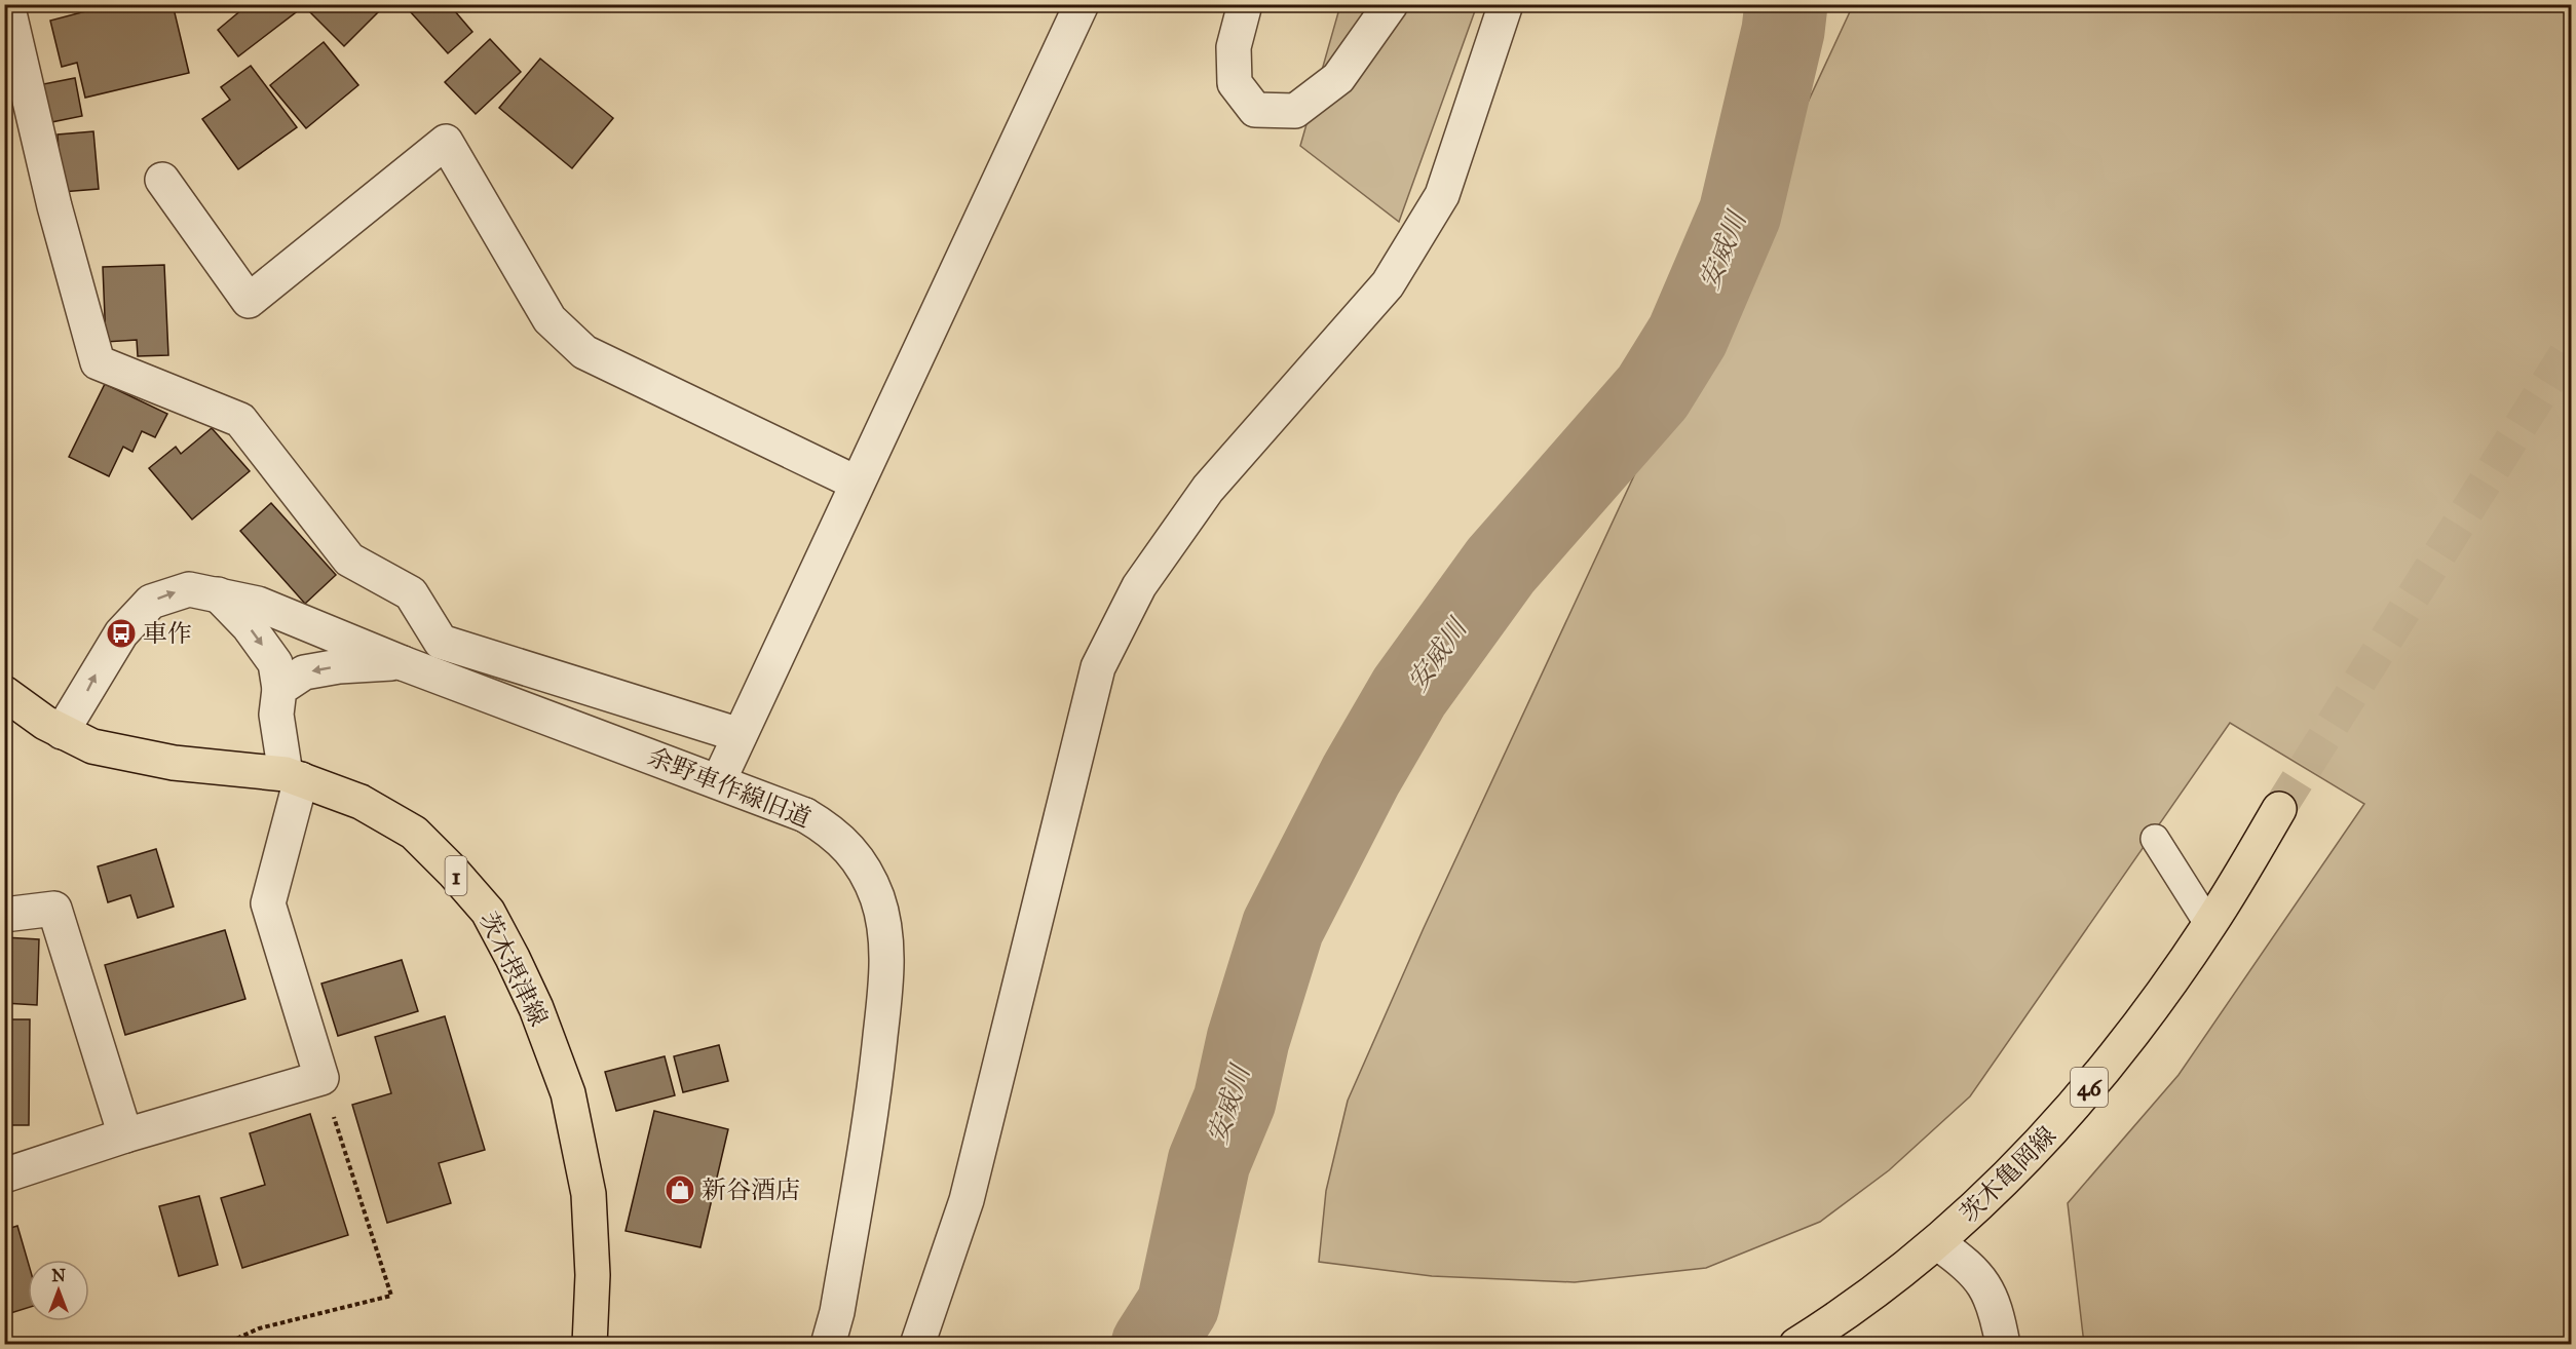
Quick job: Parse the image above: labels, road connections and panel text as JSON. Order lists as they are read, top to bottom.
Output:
{
  "streets": {
    "main road": [
      "1",
      "茨木摂津線",
      "46",
      "茨木亀岡線"
    ],
    "street": ["余野車作線旧道"]
  },
  "crossings": [
    ["余野車作線旧道", "茨木摂津線"]
  ],
  "water": ["安威川"],
  "places": {
    "bus stop": ["車作"],
    "shop": ["新谷酒店"]
  },
  "north": "top"
}
